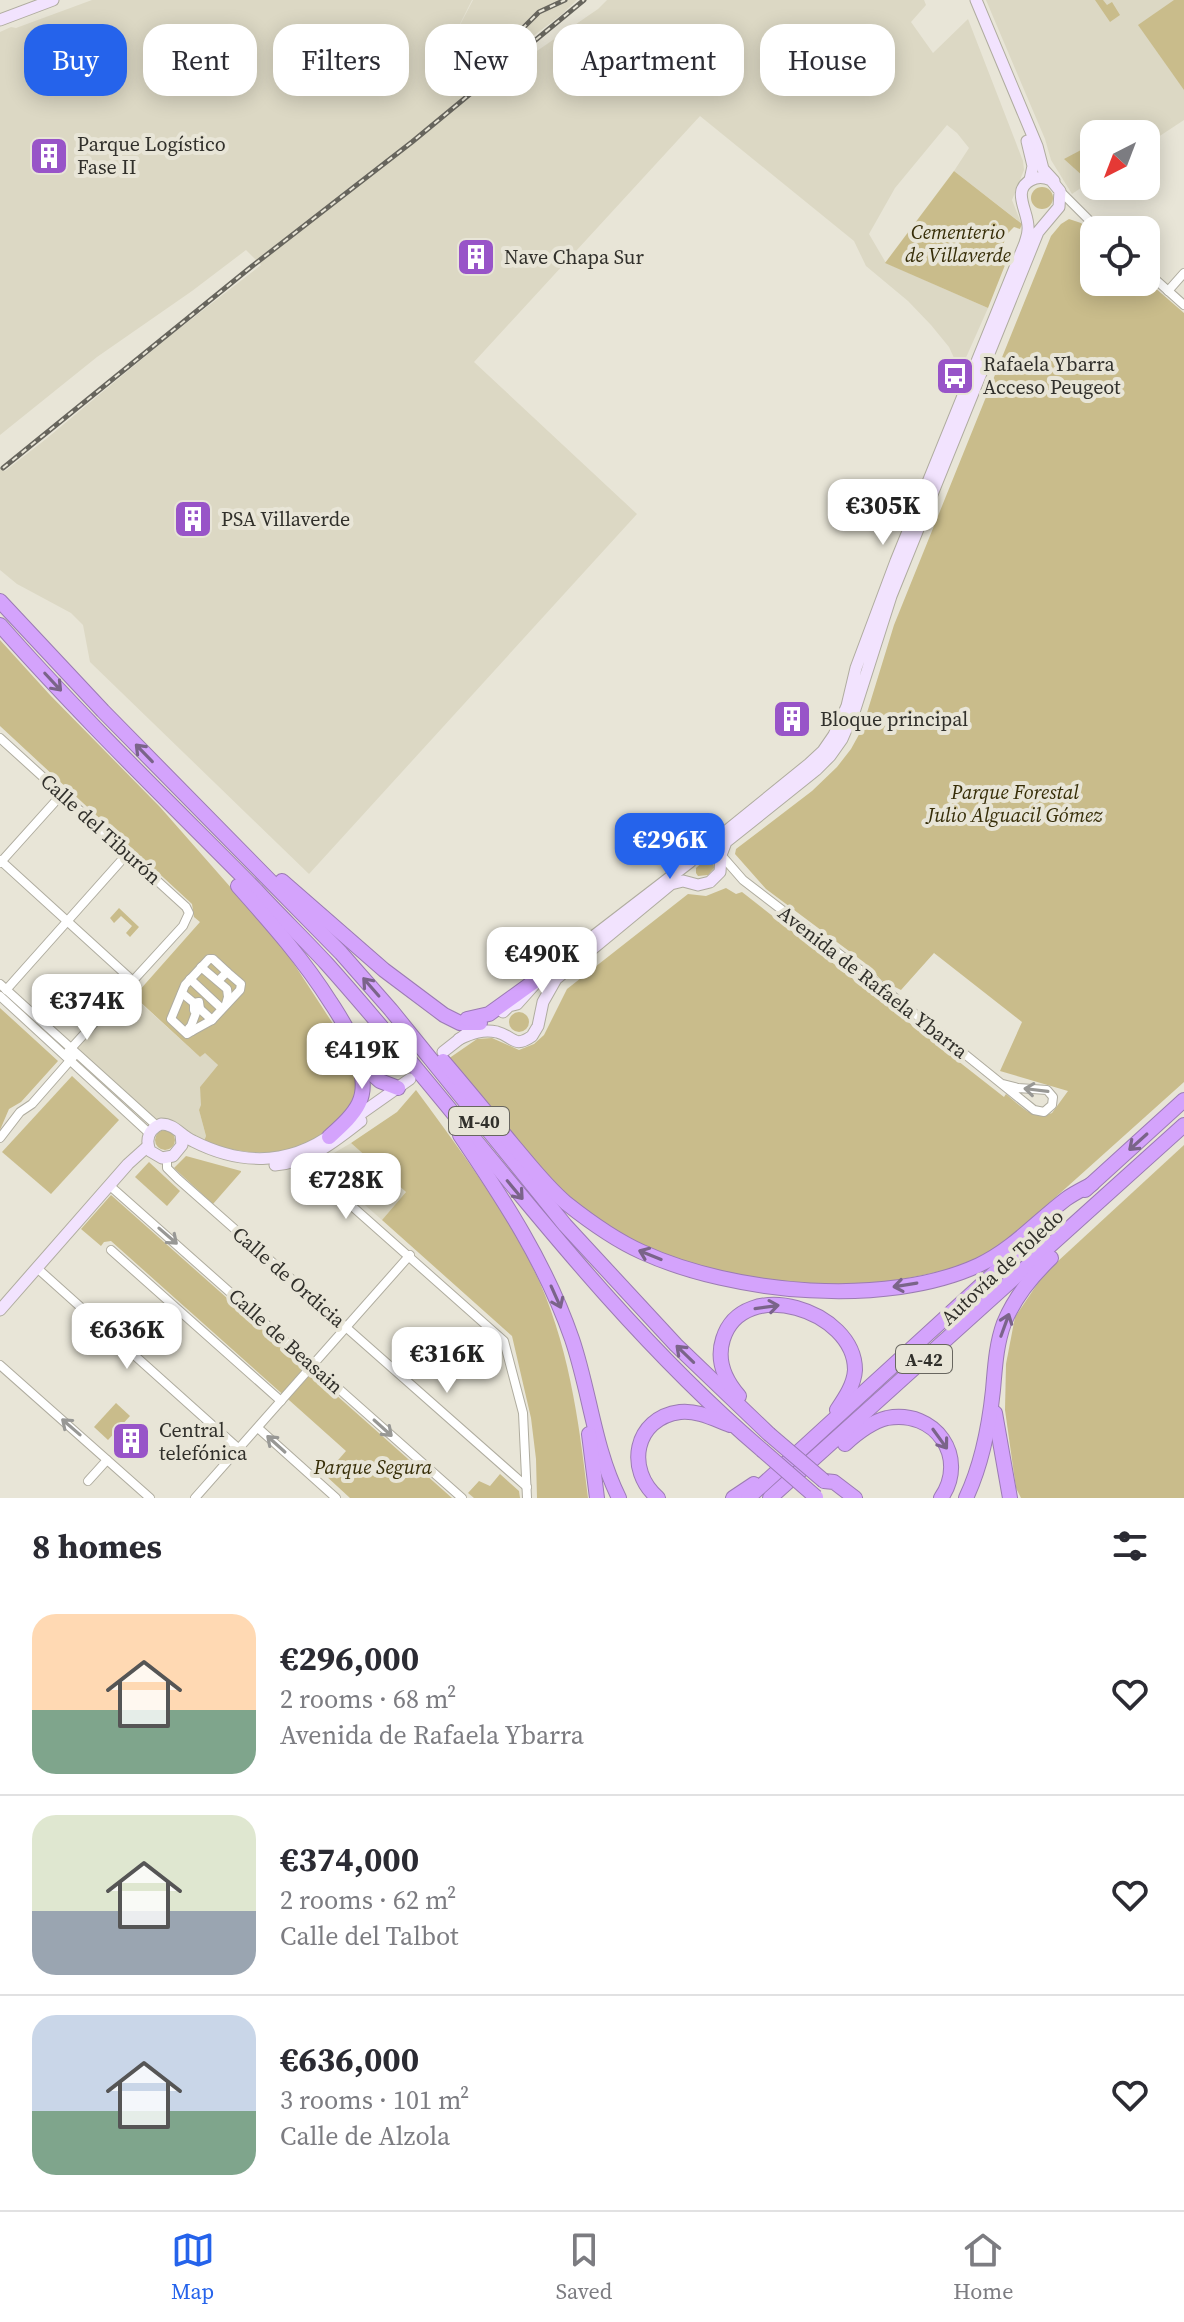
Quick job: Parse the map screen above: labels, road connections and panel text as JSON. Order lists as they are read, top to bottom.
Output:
{
  "streets": {
    "highway": ["M-40", "Autovía de Toledo", "A-42"],
    "street": [
      "Calle del Tiburón",
      "Avenida de Rafaela Ybarra",
      "Calle de Ordicia",
      "Calle de Beasain"
    ]
  },
  "parks": ["Cementerio de Villaverde", "Parque Forestal Julio Alguacil Gómez", "Parque Segura"],
  "places": {
    "building": [
      "Parque Logístico Fase II",
      "Nave Chapa Sur",
      "PSA Villaverde",
      "Bloque principal",
      "Central telefónica"
    ],
    "bus stop": ["Rafaela Ybarra Acceso Peugeot"]
  },
  "north": "bottom left",
  "page": {
    "chip": [
      "Buy",
      "Rent",
      "Filters",
      "New",
      "Apartment",
      "House"
    ],
    "price": [
      "€305K",
      "€296K",
      "€490K",
      "€374K",
      "€419K",
      "€728K",
      "€636K",
      "€316K"
    ],
    "heading": "8 homes",
    "list": [
      {
        "name": "€296,000",
        "note": "2 rooms · 68 m² · Avenida de Rafaela Ybarra"
      },
      {
        "name": "€374,000",
        "note": "2 rooms · 62 m² · Calle del Talbot"
      },
      {
        "name": "€636,000",
        "note": "3 rooms · 101 m² · Calle de Alzola"
      }
    ],
    "tabs": ["Map", "Saved", "Home"]
  }
}
